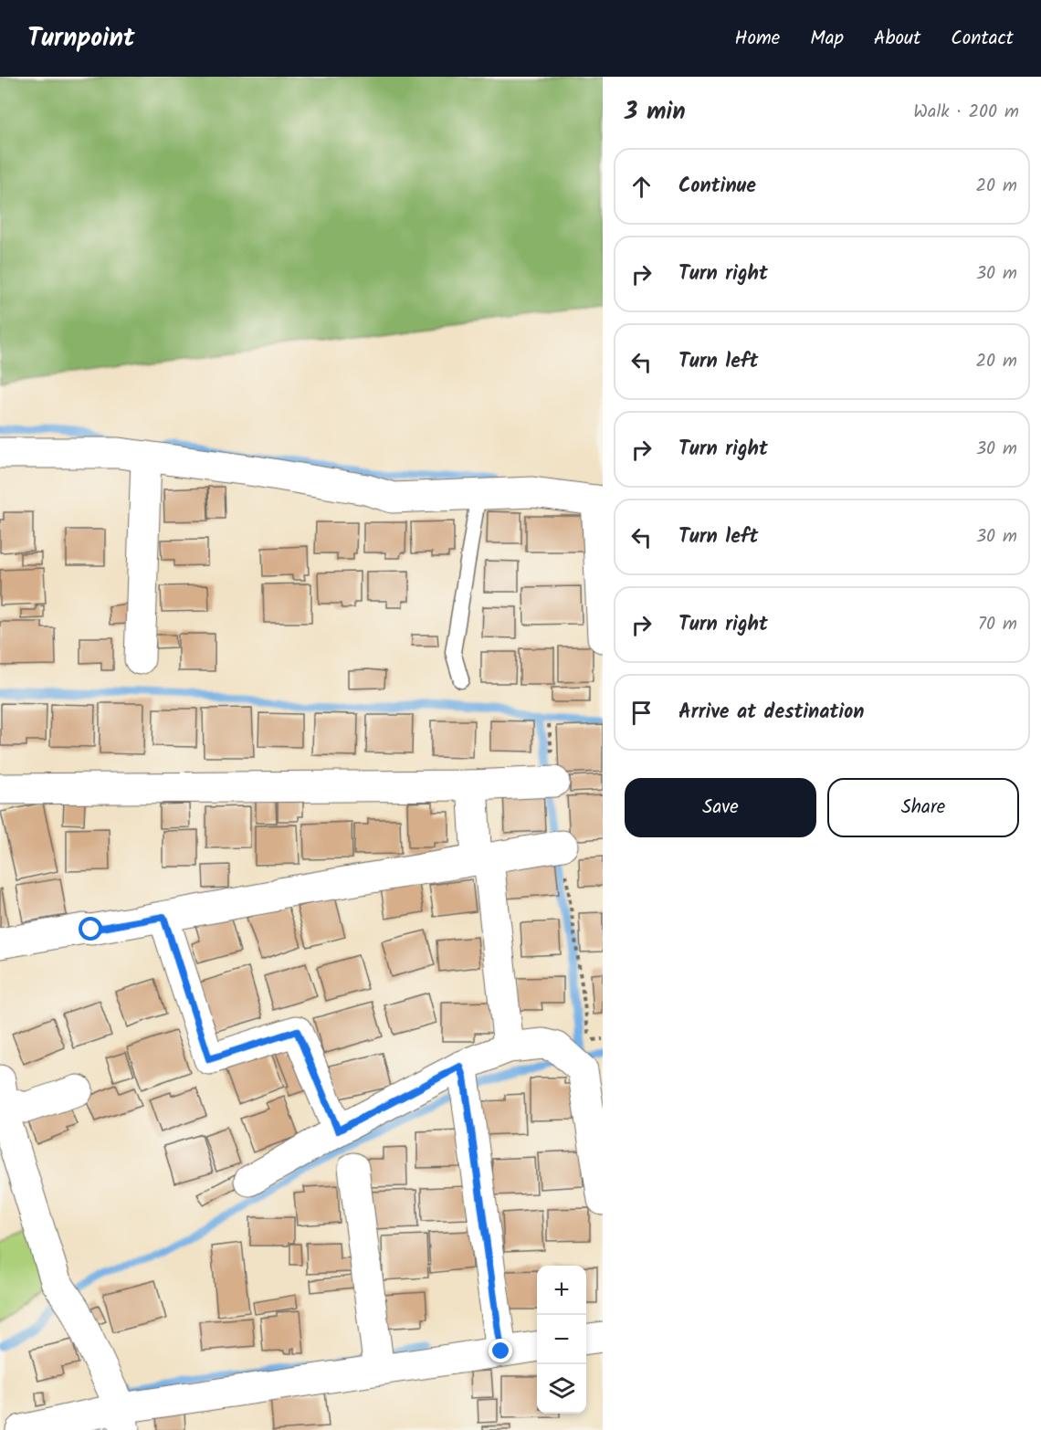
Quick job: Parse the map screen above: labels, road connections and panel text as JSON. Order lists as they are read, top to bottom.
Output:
{
  "page": {
    "header": "Turnpoint",
    "nav": [
      "Home",
      "Map",
      "About",
      "Contact"
    ],
    "heading": ["3 min", "Walk · 200 m"],
    "list": [
      ["Continue", "20 m"],
      ["Turn right", "30 m"],
      ["Turn left", "20 m"],
      ["Turn right", "30 m"],
      ["Turn left", "30 m"],
      ["Turn right", "70 m"],
      "Arrive at destination"
    ],
    "buttons": ["Save", "Share"],
    "map_buttons": ["+", "−"]
  }
}
